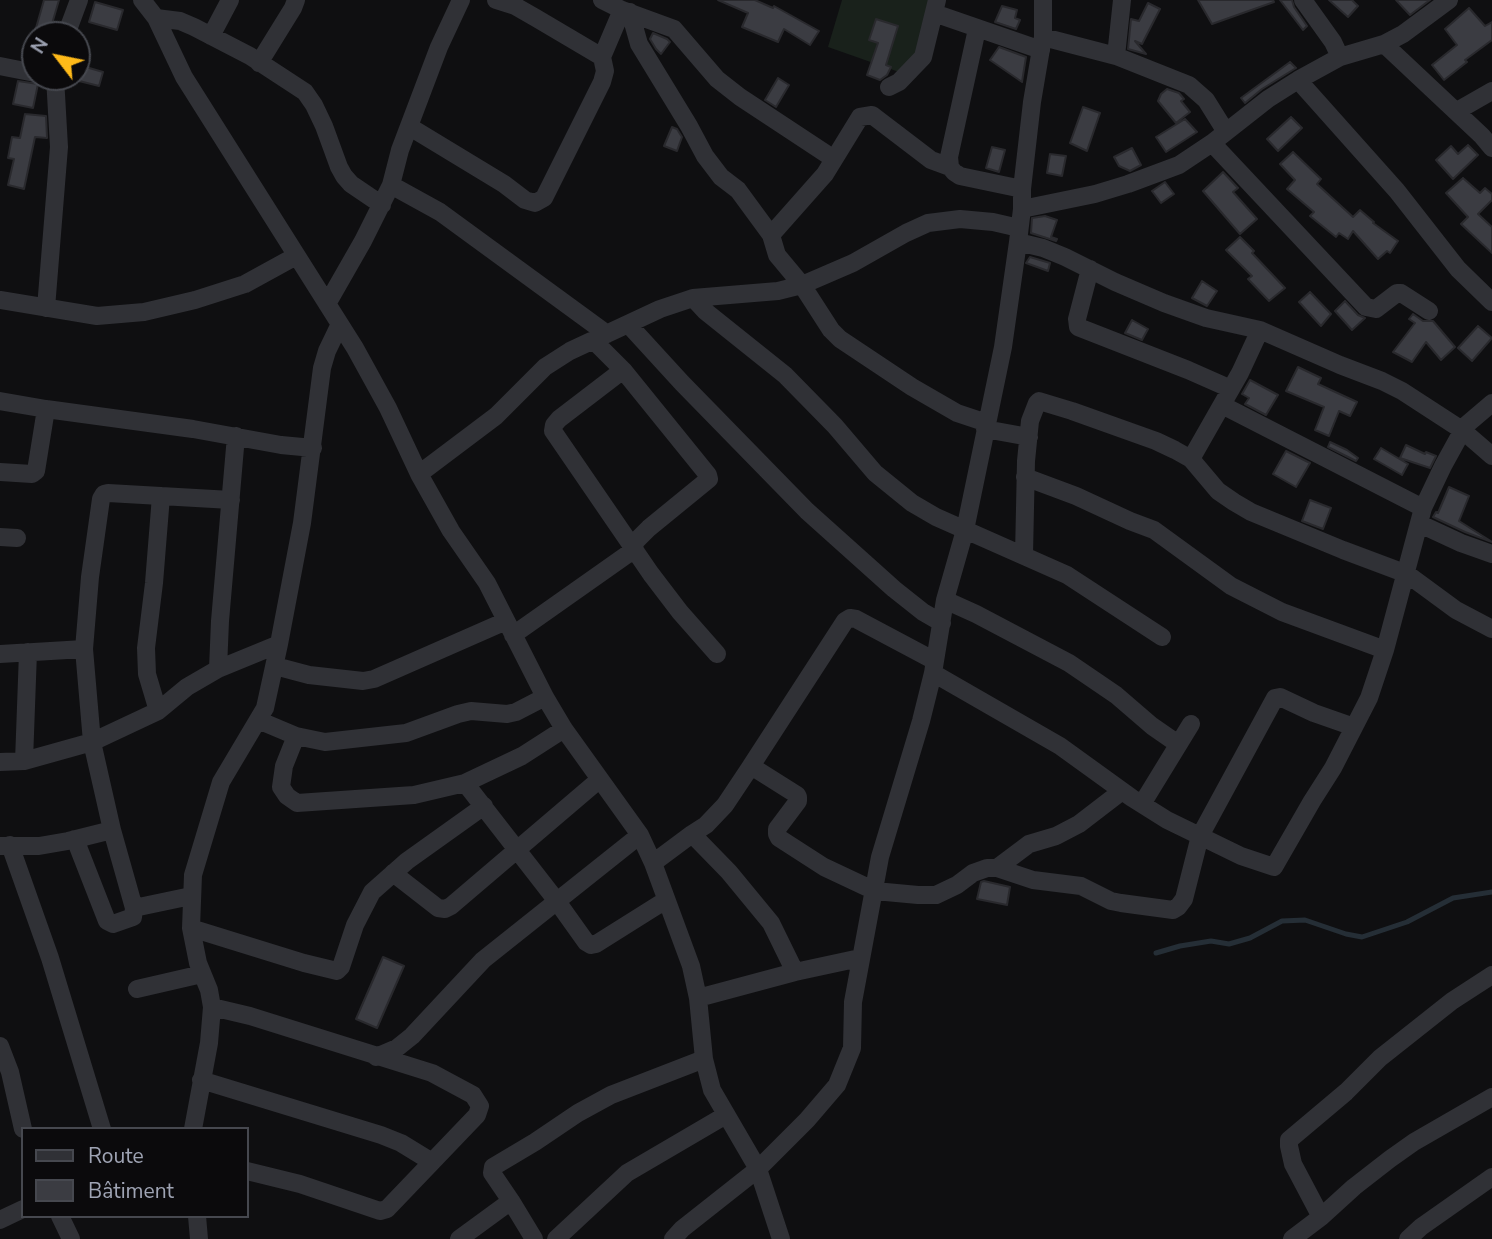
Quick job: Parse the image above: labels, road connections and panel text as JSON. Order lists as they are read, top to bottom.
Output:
{
  "legend": ["Route", "Bâtiment"],
  "north": "top left"
}
